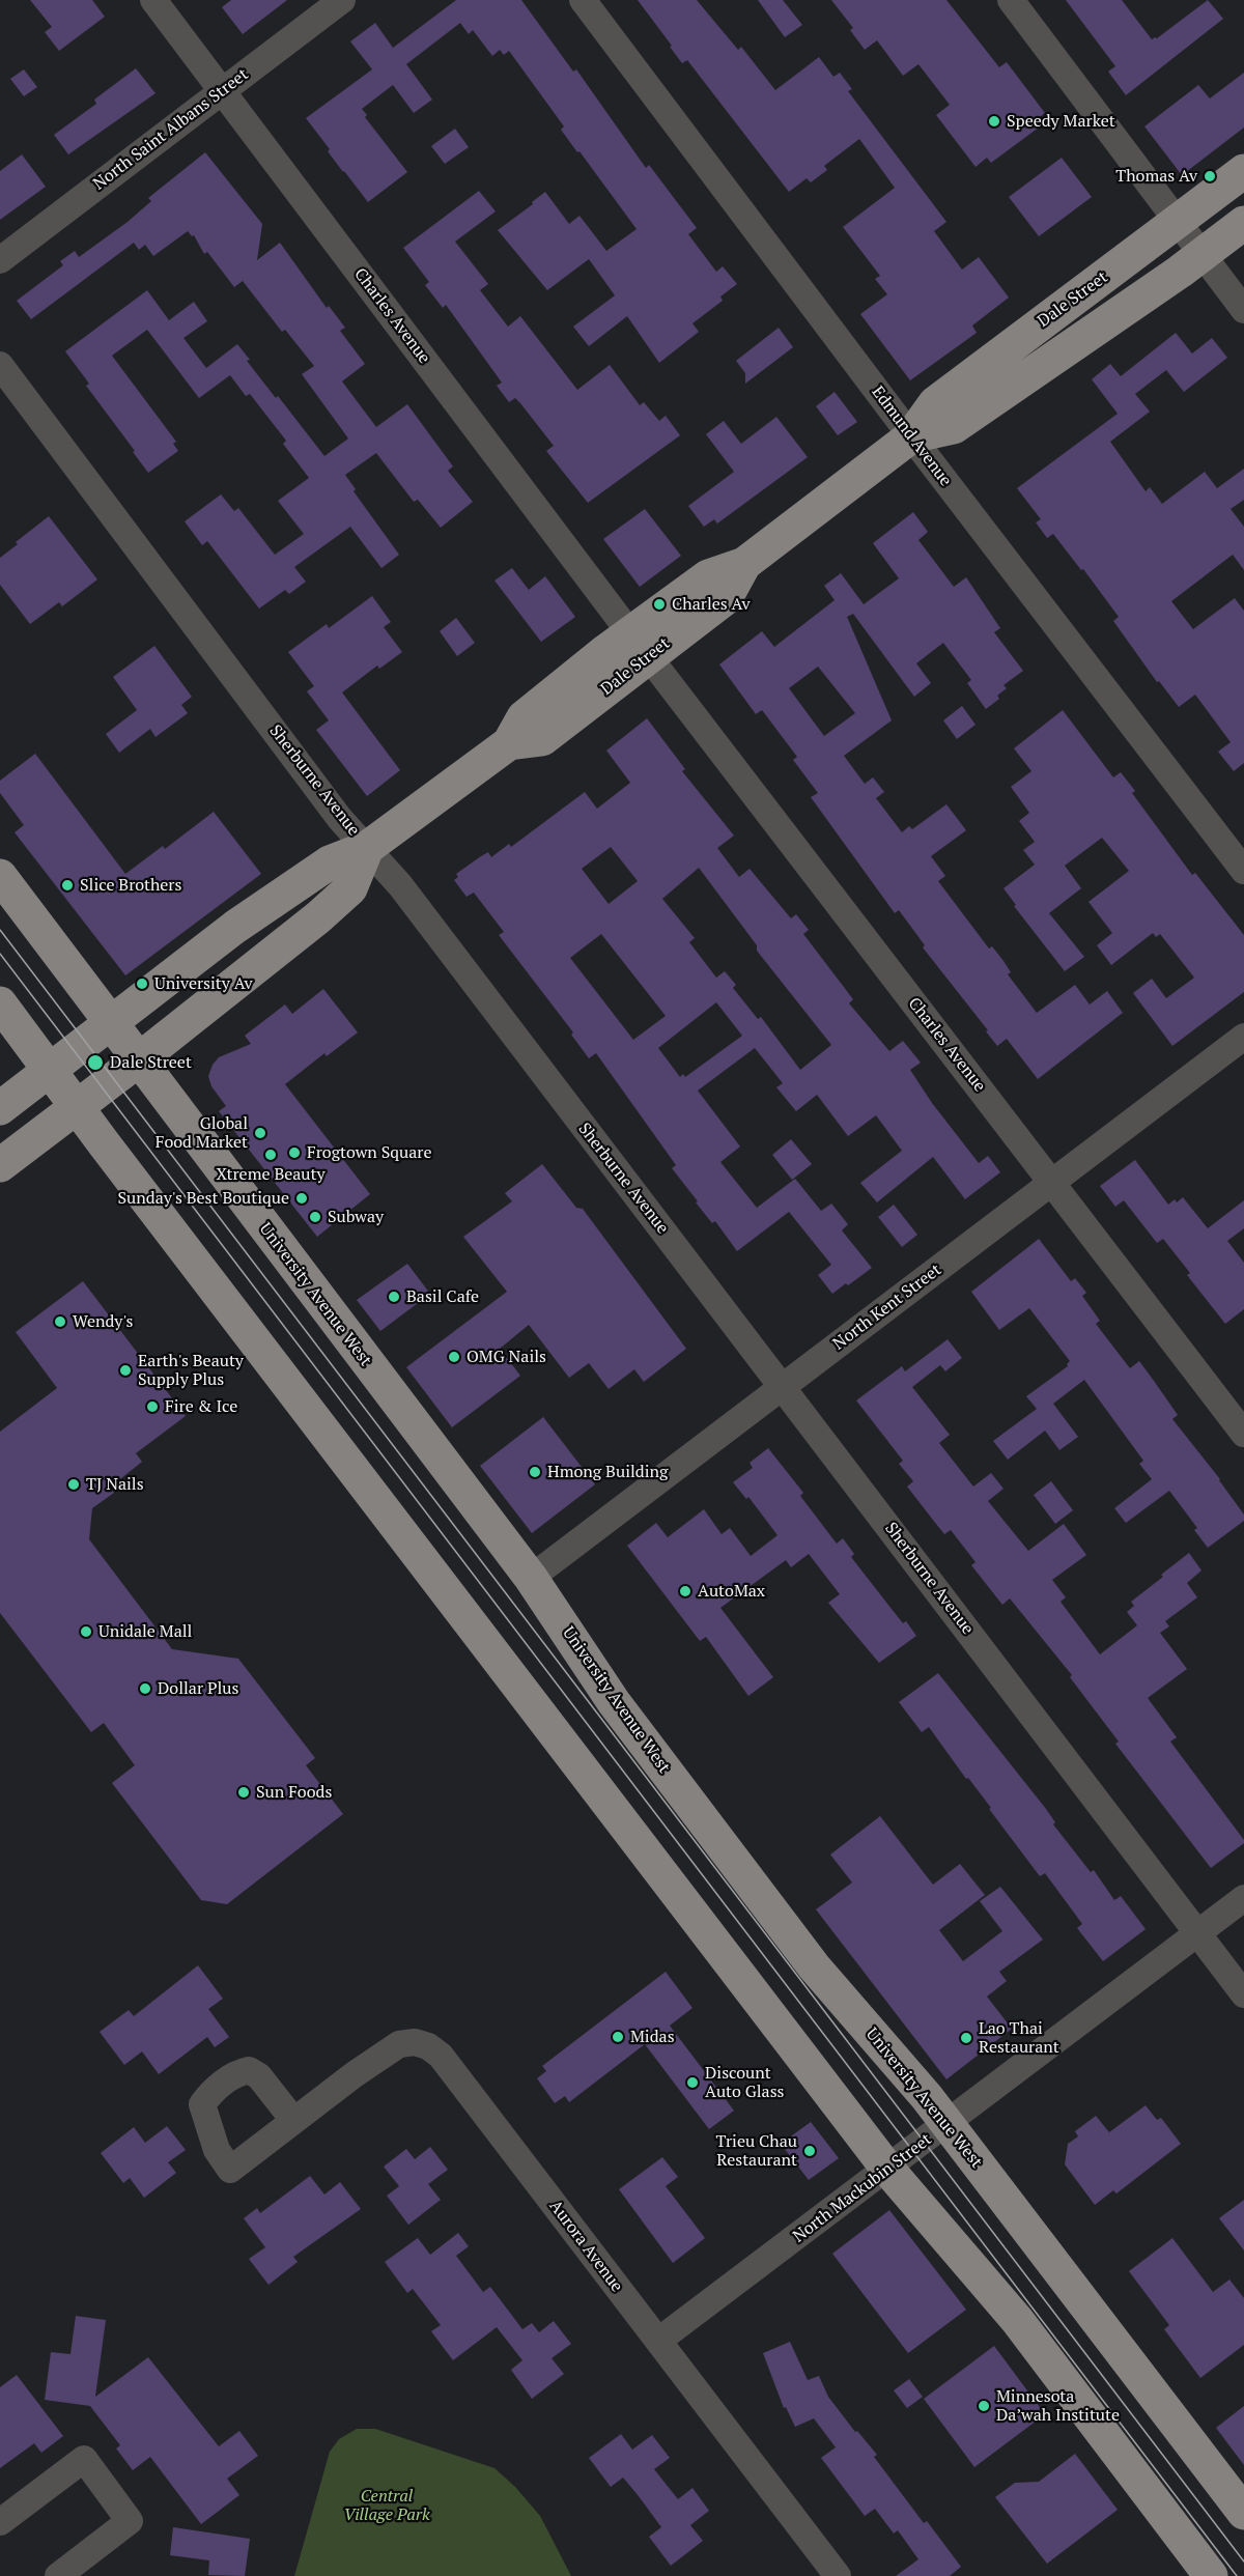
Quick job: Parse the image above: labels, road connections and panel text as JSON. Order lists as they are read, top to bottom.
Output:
{
  "streets": {
    "main road": ["Dale Street", "University Avenue West"],
    "street": [
      "North Saint Albans Street",
      "Charles Avenue",
      "Edmund Avenue",
      "Sherburne Avenue",
      "North Kent Street",
      "North Mackubin Street",
      "Aurora Avenue"
    ]
  },
  "crossings": [
    ["North Saint Albans Street", "Charles Avenue"],
    ["Dale Street", "Charles Avenue"],
    ["Dale Street", "Edmund Avenue"],
    ["Dale Street", "Sherburne Avenue"],
    ["Dale Street", "University Avenue West"],
    ["Charles Avenue", "North Kent Street"],
    ["Sherburne Avenue", "North Kent Street"],
    ["Sherburne Avenue", "North Mackubin Street"],
    ["University Avenue West", "North Kent Street"],
    ["University Avenue West", "North Mackubin Street"],
    ["North Mackubin Street", "Aurora Avenue"]
  ],
  "parks": ["Central Village Park"],
  "places": [
    "Speedy Market",
    "Thomas Av",
    "Charles Av",
    "Slice Brothers",
    "University Av",
    "Dale Street",
    "Global Food Market",
    "Frogtown Square",
    "Xtreme Beauty",
    "Sunday's Best Boutique",
    "Subway",
    "Basil Cafe",
    "Wendy's",
    "OMG Nails",
    "Earth's Beauty Supply Plus",
    "Fire & Ice",
    "Hmong Building",
    "TJ Nails",
    "AutoMax",
    "Unidale Mall",
    "Dollar Plus",
    "Sun Foods",
    "Midas",
    "Lao Thai Restaurant",
    "Discount Auto Glass",
    "Trieu Chau Restaurant",
    "Minnesota Da’wah Institute"
  ]
}
